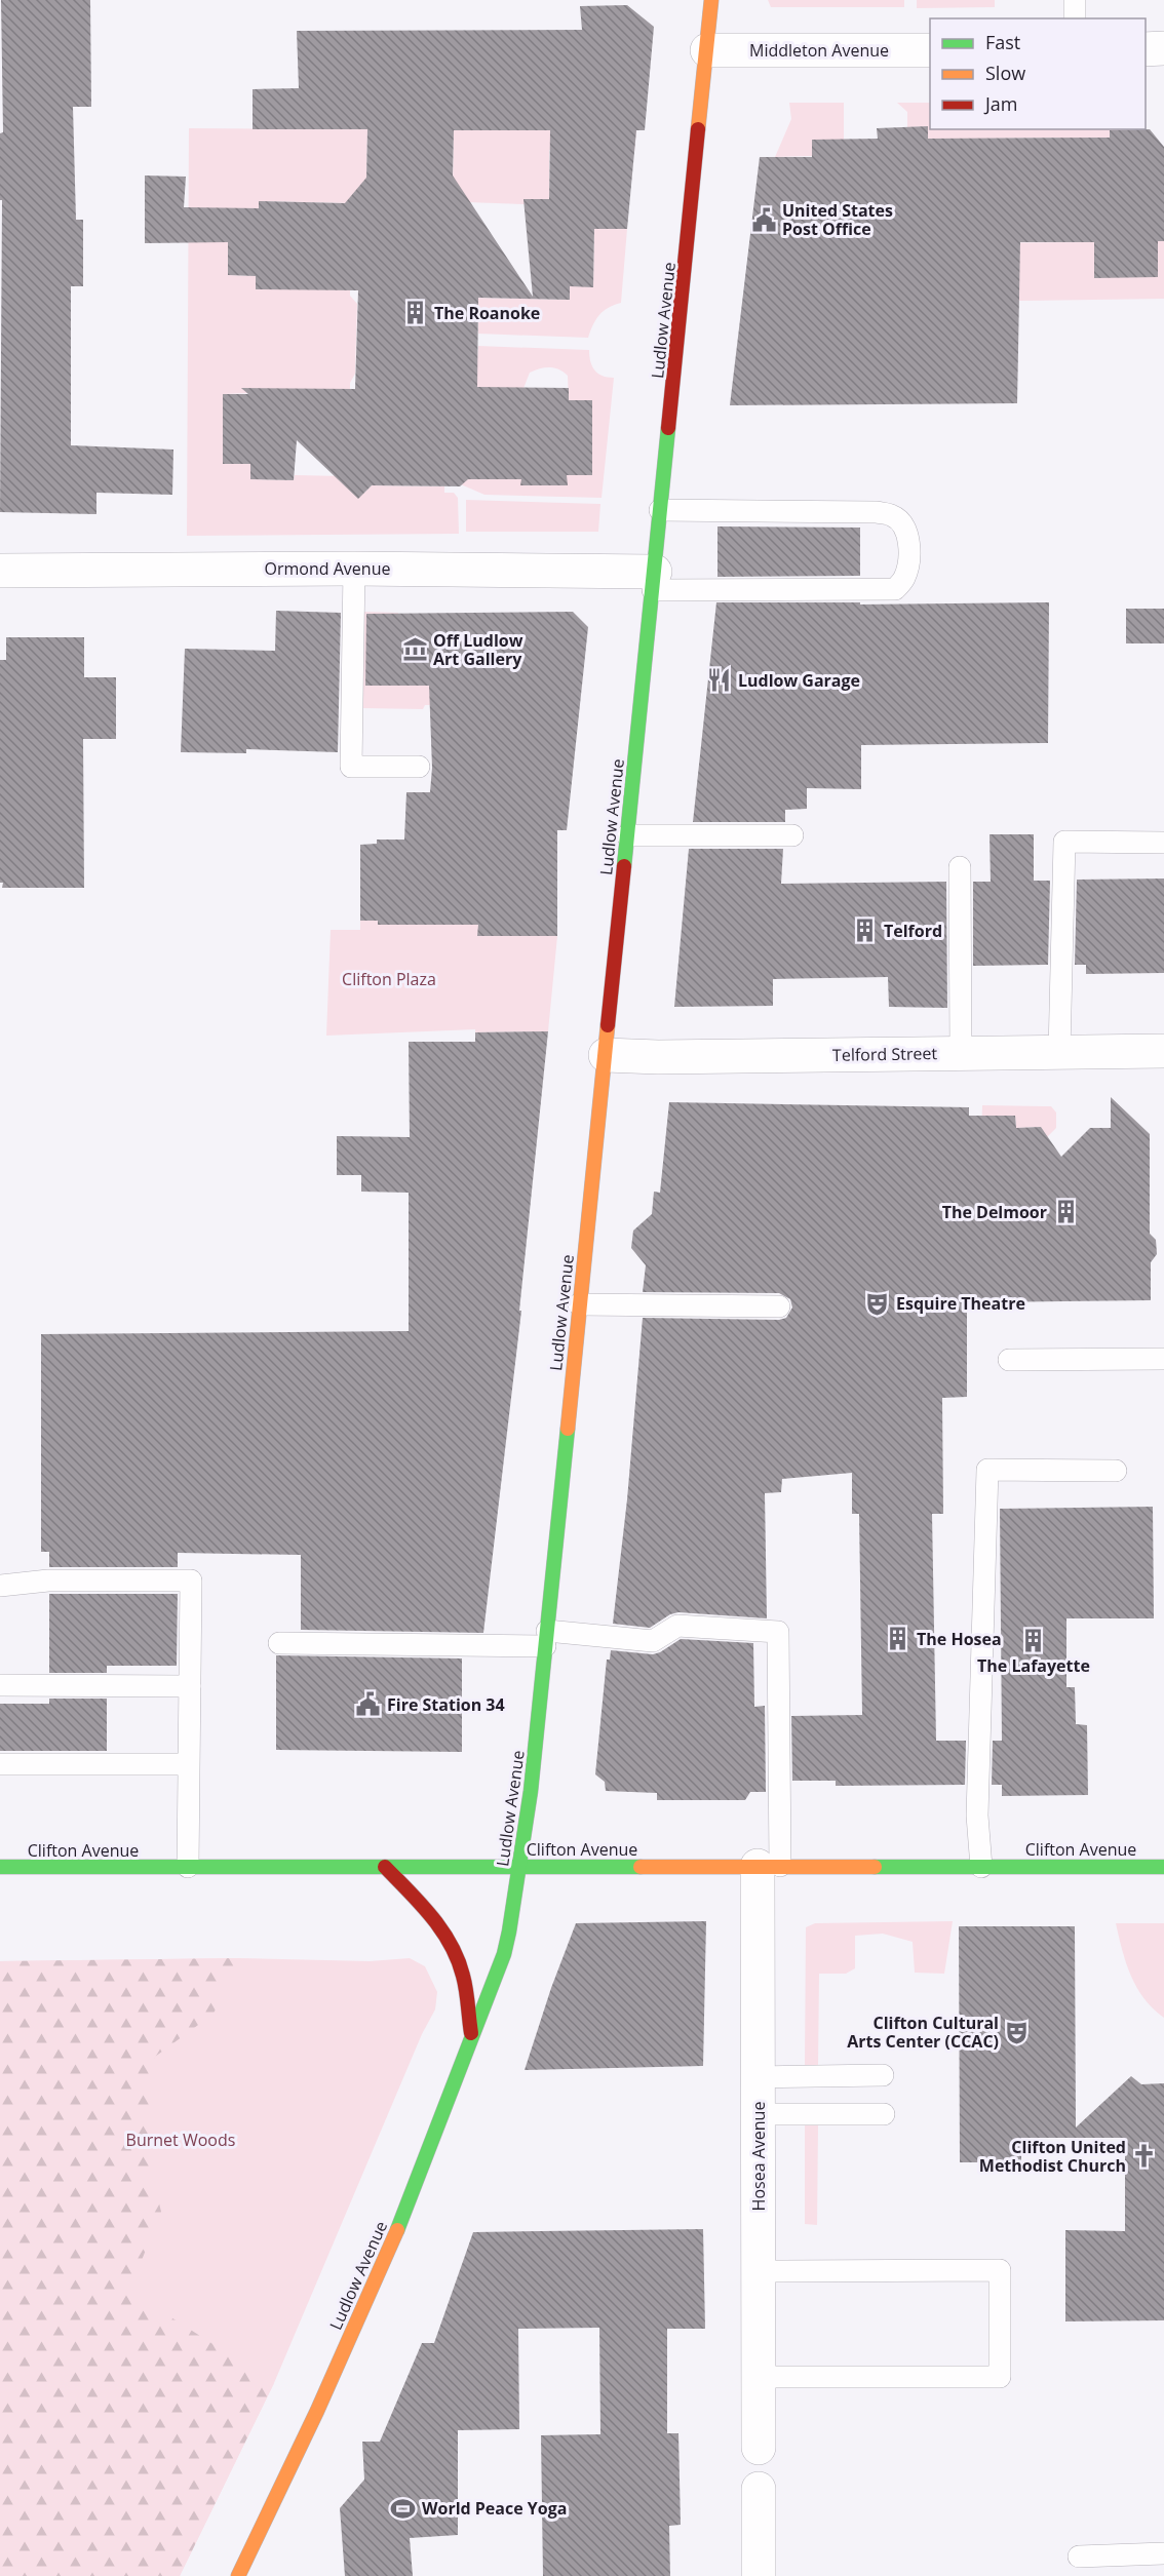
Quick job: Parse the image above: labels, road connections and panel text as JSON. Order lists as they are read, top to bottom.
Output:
{
  "streets": {
    "main road": ["Ludlow Avenue", "Clifton Avenue"],
    "street": [
      "Middleton Avenue",
      "Ormond Avenue",
      "Telford Street",
      "Hosea Avenue"
    ]
  },
  "crossings": [
    ["Middleton Avenue", "Ludlow Avenue"],
    ["Ludlow Avenue", "Ormond Avenue"],
    ["Ludlow Avenue", "Telford Street"],
    ["Ludlow Avenue", "Clifton Avenue"],
    ["Clifton Avenue", "Hosea Avenue"]
  ],
  "parks": ["Clifton Plaza", "Burnet Woods"],
  "places": {
    "public building": ["United States Post Office", "Fire Station 34"],
    "building": [
      "The Roanoke",
      "Telford",
      "The Delmoor",
      "The Hosea",
      "The Lafayette"
    ],
    "museum": ["Off Ludlow Art Gallery"],
    "restaurant": ["Ludlow Garage"],
    "theatre": ["Esquire Theatre", "Clifton Cultural Arts Center (CCAC)"],
    "church": ["Clifton United Methodist Church"],
    "sports": ["World Peace Yoga"]
  },
  "legend": ["Fast", "Slow", "Jam"]
}
